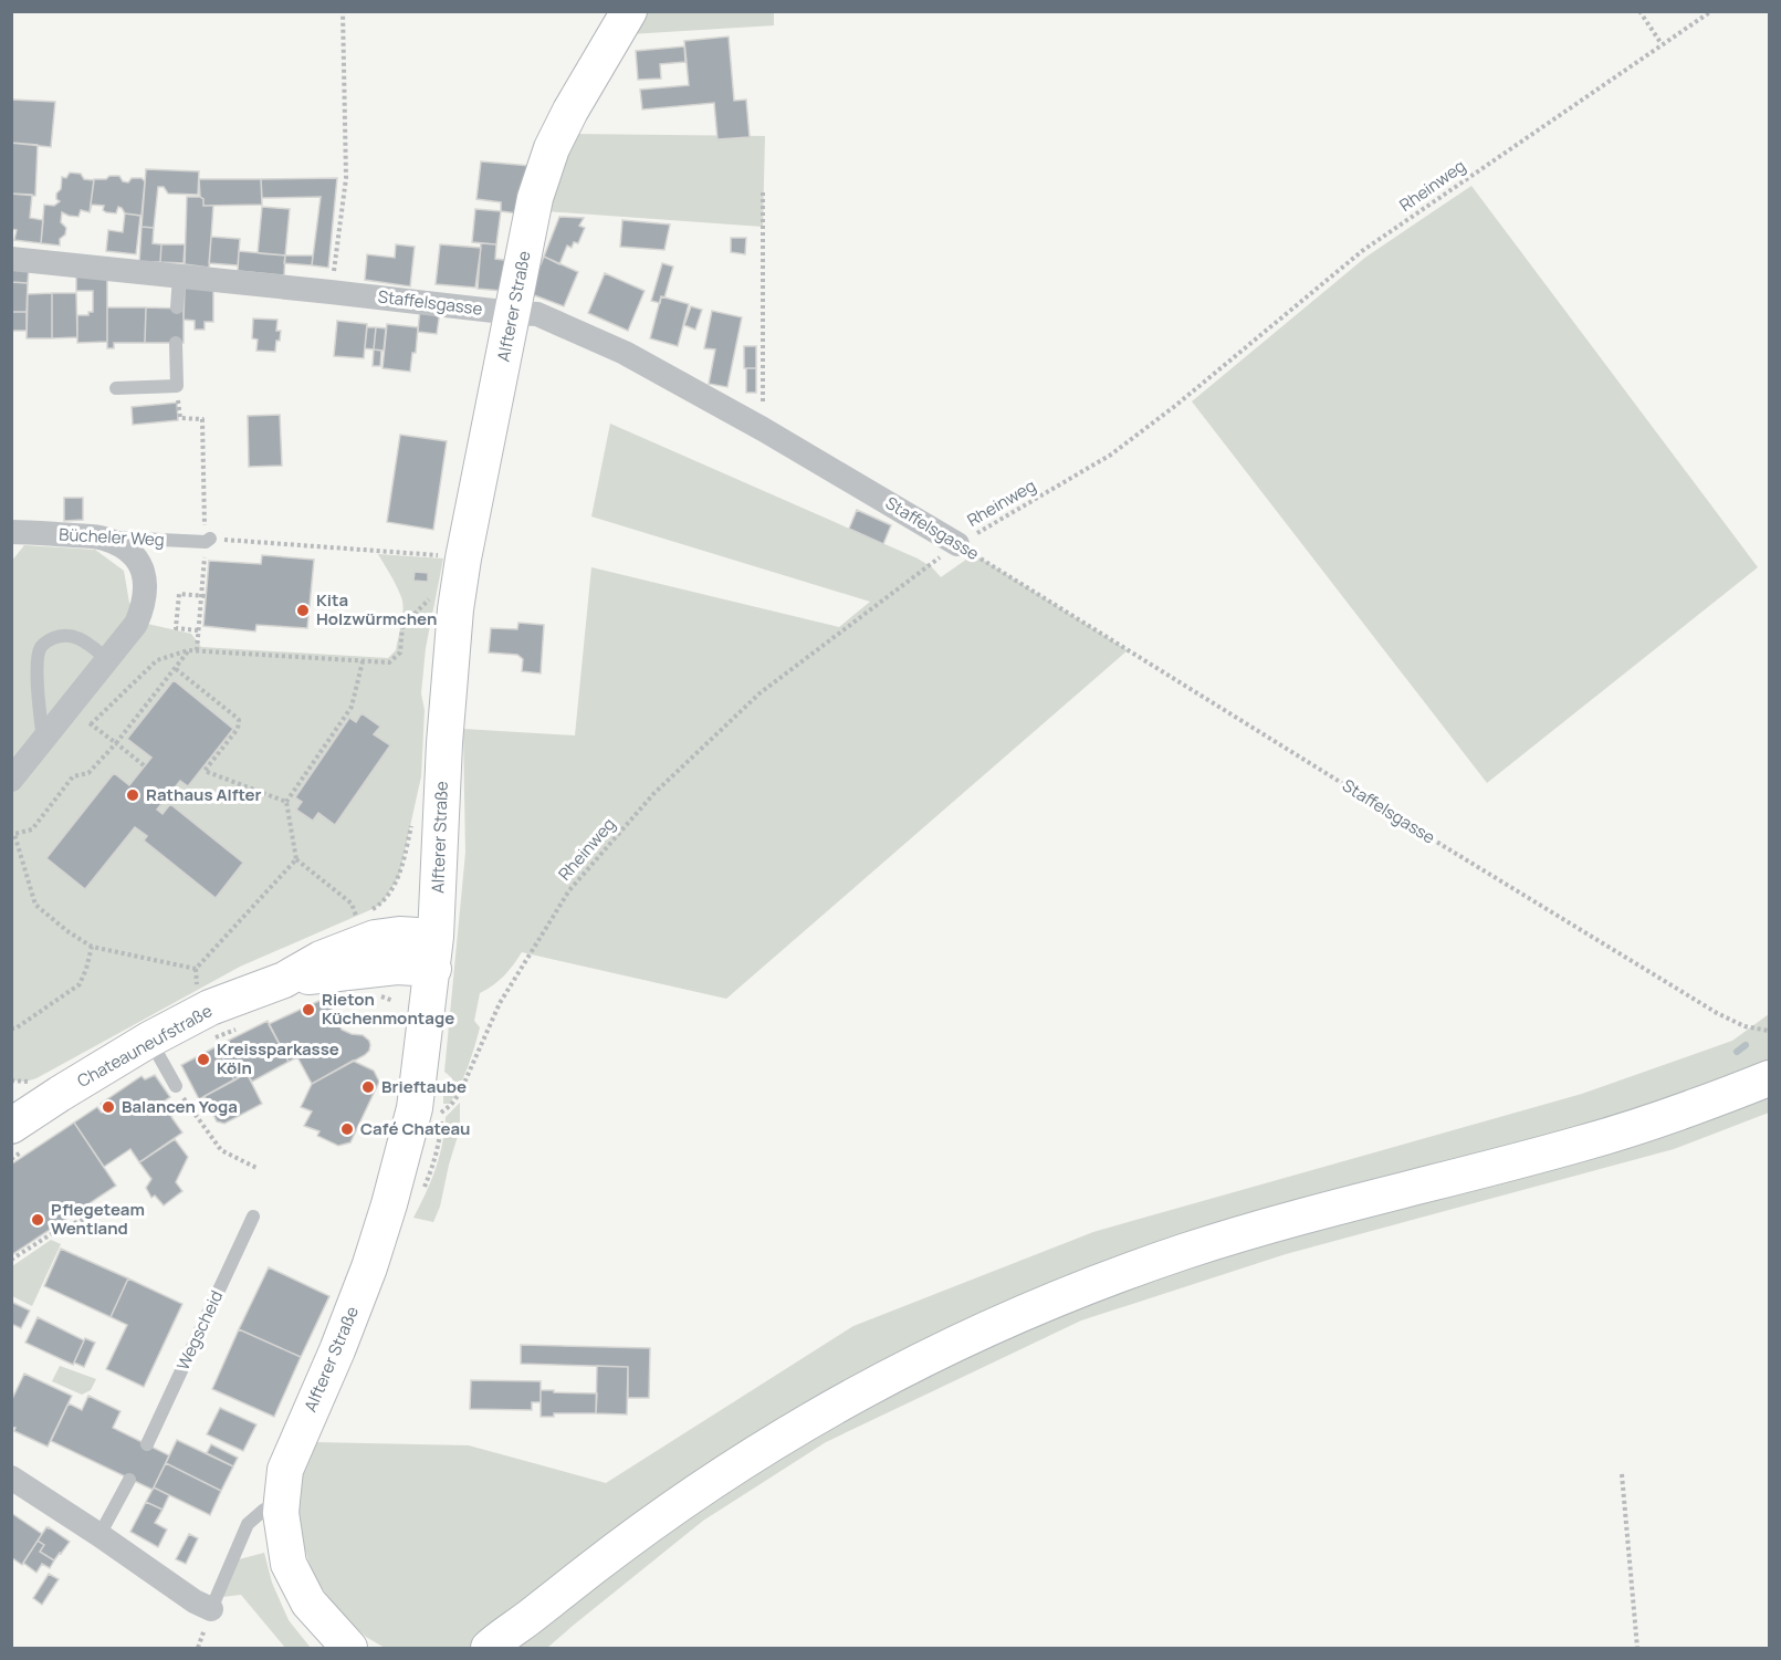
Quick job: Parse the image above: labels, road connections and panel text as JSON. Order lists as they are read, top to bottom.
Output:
{
  "streets": {
    "street": [
      "Staffelsgasse",
      "Alfterer Straße",
      "Bücheler Weg",
      "Chateauneufstraße"
    ],
    "lane": ["Wegscheid"],
    "path": ["Rheinweg"]
  },
  "crossings": [
    ["Rheinweg", "Staffelsgasse"],
    ["Rheinweg", "Alfterer Straße"],
    ["Staffelsgasse", "Alfterer Straße"],
    ["Alfterer Straße", "Chateauneufstraße"]
  ],
  "places": [
    "Kita Holzwürmchen",
    "Rathaus Alfter",
    "Rieton Küchenmontage",
    "Kreissparkasse Köln",
    "Brieftaube",
    "Balancen Yoga",
    "Café Chateau",
    "Pflegeteam Wentland"
  ]
}
